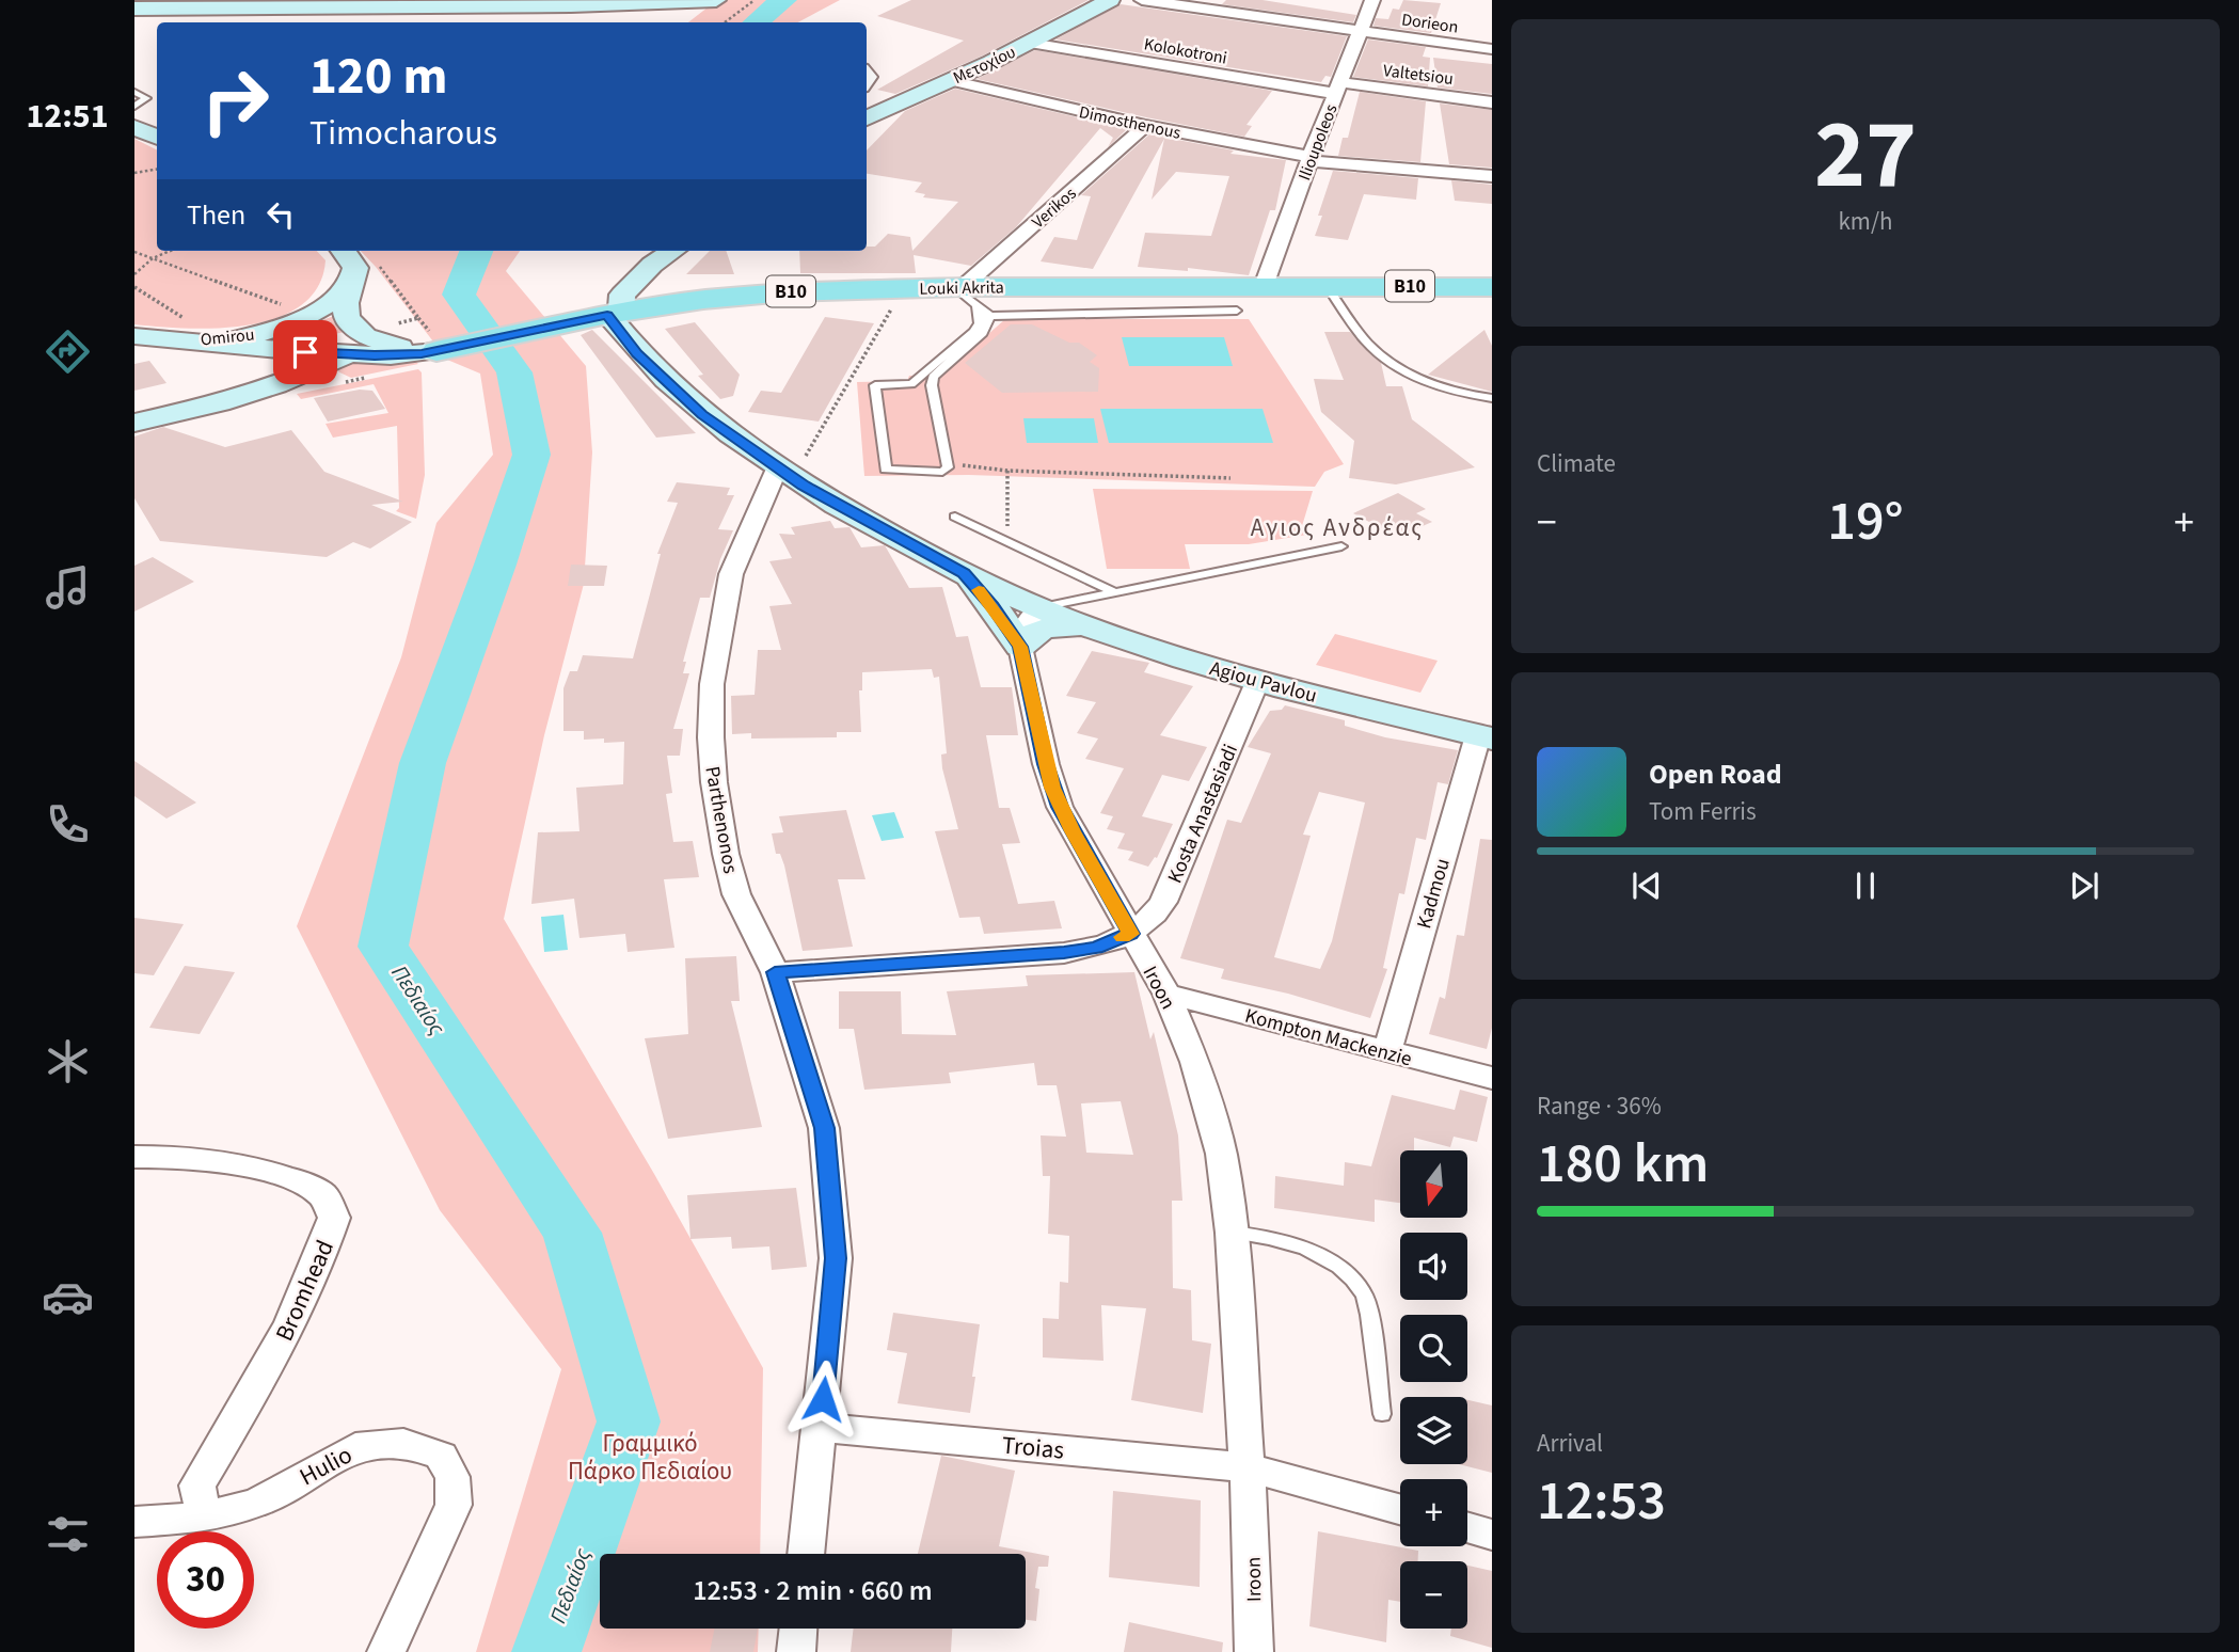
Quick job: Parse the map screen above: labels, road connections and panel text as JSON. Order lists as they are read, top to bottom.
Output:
{
  "streets": {
    "main road": [
      "Μετοχίου",
      "B10",
      "Louki Akrita",
      "Omirou",
      "Agiou Pavlou"
    ],
    "street": [
      "Dorieon",
      "Kolokotroni",
      "Valtetsiou",
      "Dimosthenous",
      "Ilioupoleos",
      "Verikos",
      "Kosta Anastasiadi",
      "Parthenonos",
      "Kadmou",
      "Iroon",
      "Kompton Mackenzie",
      "Bromhead",
      "Troias",
      "Hulio"
    ]
  },
  "crossings": [
    ["Dorieon", "Ilioupoleos"],
    ["Kolokotroni", "Μετοχίου"],
    ["Kolokotroni", "Valtetsiou"],
    ["Kolokotroni", "Ilioupoleos"],
    ["Μετοχίου", "Dimosthenous"],
    ["Valtetsiou", "Ilioupoleos"],
    ["Dimosthenous", "Ilioupoleos"],
    ["Dimosthenous", "Verikos"],
    ["Ilioupoleos", "Louki Akrita"],
    ["Verikos", "Louki Akrita"],
    ["Agiou Pavlou", "Kosta Anastasiadi"],
    ["Agiou Pavlou", "Kadmou"],
    ["Kosta Anastasiadi", "Parthenonos"],
    ["Kosta Anastasiadi", "Iroon"],
    ["Parthenonos", "Troias"],
    ["Kadmou", "Kompton Mackenzie"],
    ["Iroon", "Kompton Mackenzie"],
    ["Iroon", "Troias"],
    ["Bromhead", "Hulio"]
  ],
  "districts": ["Αγιος Ανδρέας"],
  "water": ["Πεδιαίος"],
  "parks": ["Γραμμικό Πάρκο Πεδιαίου"],
  "north": "bottom",
  "page": {
    "tabs": "12:51",
    "tile": [
      ["27", "km/h"],
      "Climate",
      ["Range · 36%", "180 km"],
      ["Arrival", "12:53"]
    ],
    "turn": ["120 m", "Timocharous"],
    "then": "Then",
    "heat": ["−", "19°", "+"],
    "song": ["Open Road", "Tom Ferris"],
    "map_buttons": ["+", "−"],
    "limit": "30",
    "trip": "12:53 · 2 min · 660 m"
  }
}
